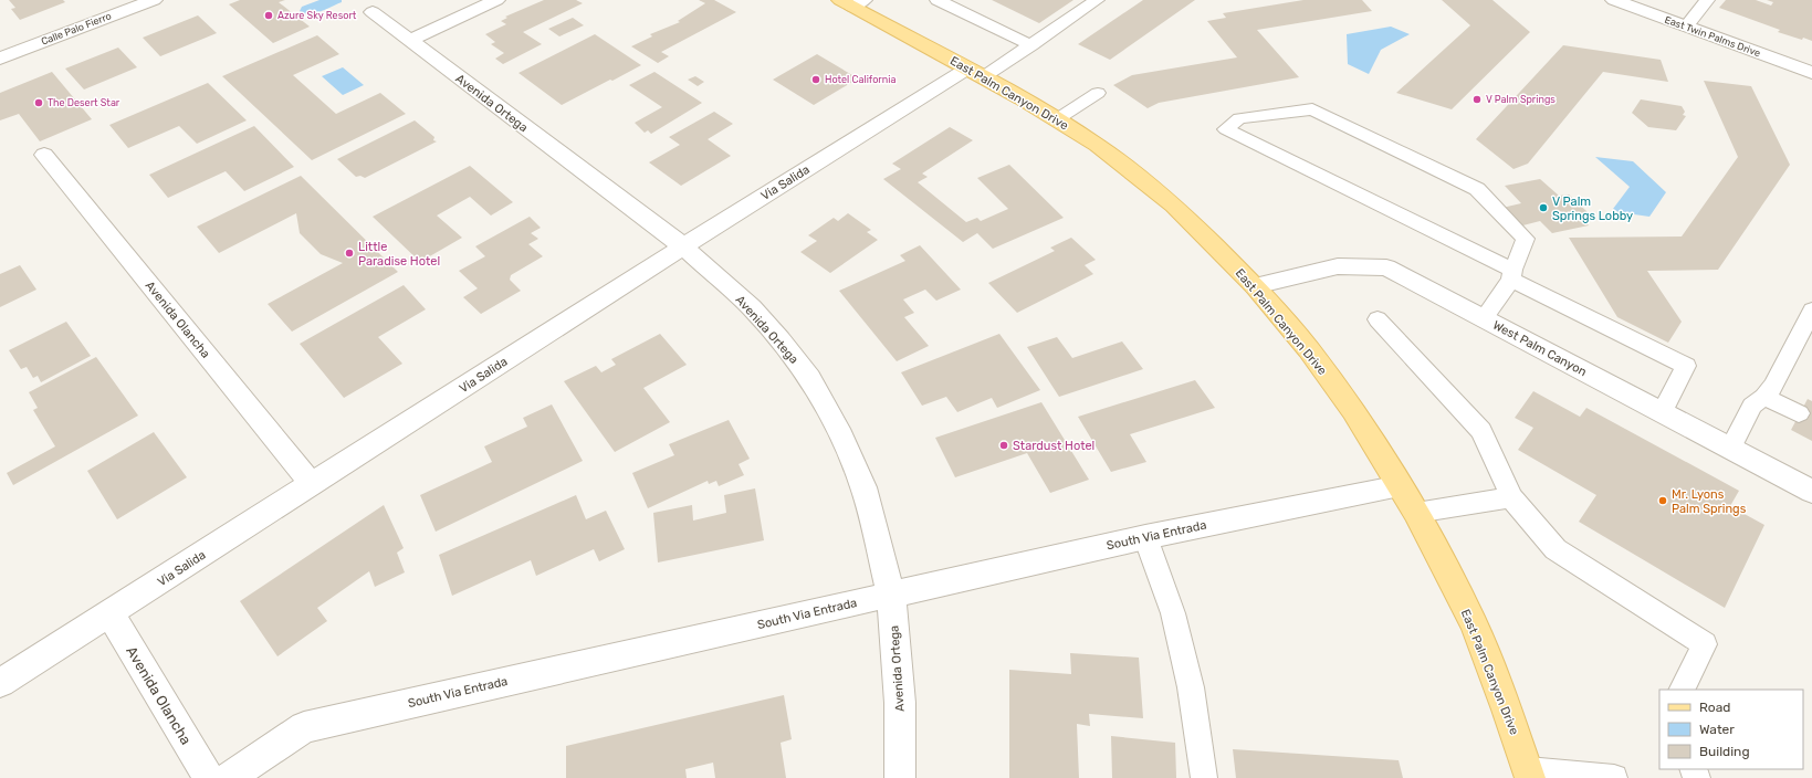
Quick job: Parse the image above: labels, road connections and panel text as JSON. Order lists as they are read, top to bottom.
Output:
{
  "streets": {
    "main road": ["East Palm Canyon Drive"],
    "street": [
      "Calle Palo Fierro",
      "East Twin Palms Drive",
      "Avenida Ortega",
      "Via Salida",
      "Avenida Olancha",
      "West Palm Canyon",
      "South Via Entrada"
    ]
  },
  "crossings": [
    ["East Palm Canyon Drive", "Via Salida"],
    ["East Palm Canyon Drive", "West Palm Canyon"],
    ["East Palm Canyon Drive", "South Via Entrada"],
    ["Avenida Ortega", "Via Salida"],
    ["Avenida Ortega", "South Via Entrada"],
    ["Via Salida", "Avenida Olancha"]
  ],
  "places": [
    "Azure Sky Resort",
    "Hotel California",
    "V Palm Springs",
    "The Desert Star",
    "V Palm Springs Lobby",
    "Little Paradise Hotel",
    "Stardust Hotel",
    "Mr. Lyons Palm Springs"
  ],
  "legend": ["Road", "Water", "Building"]
}
